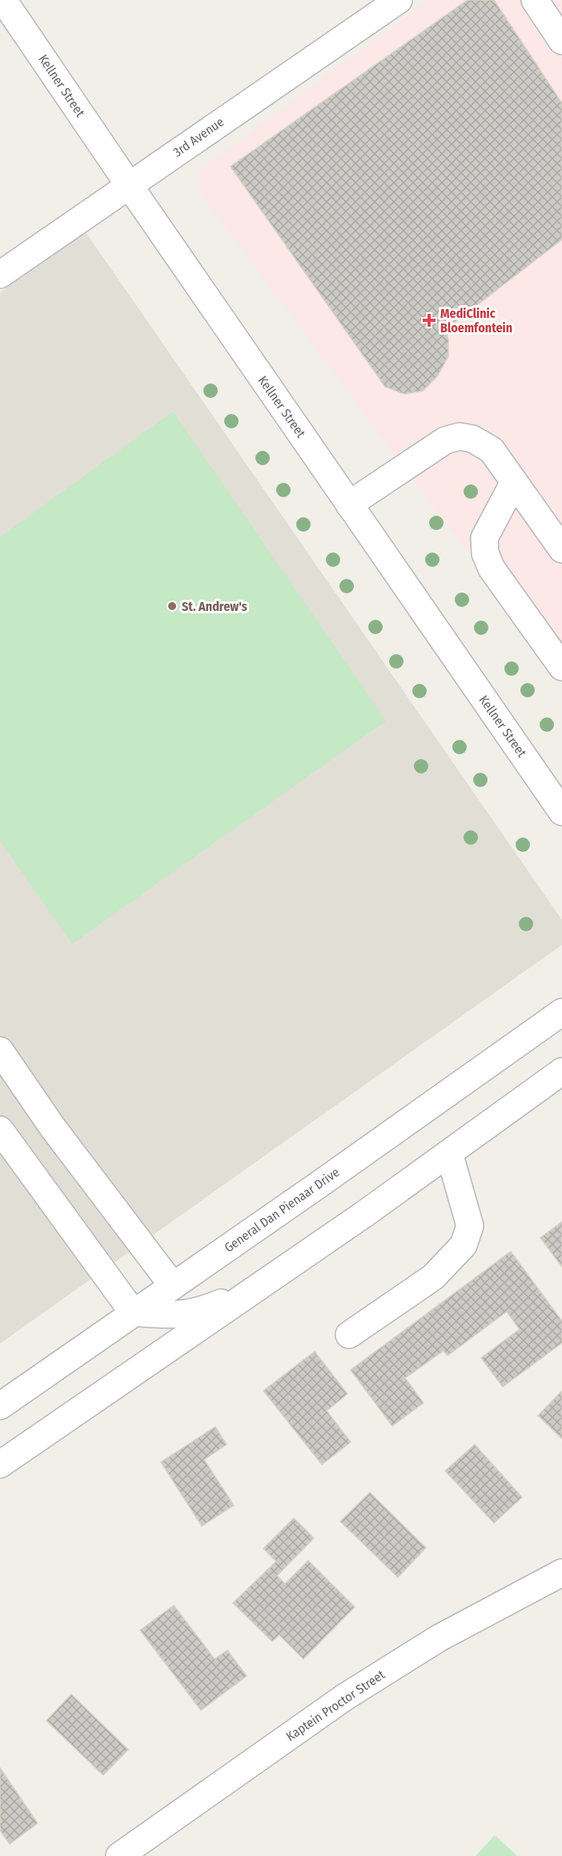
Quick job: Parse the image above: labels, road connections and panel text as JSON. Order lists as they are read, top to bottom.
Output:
{
  "streets": {
    "street": [
      "Kellner Street",
      "3rd Avenue",
      "General Dan Pienaar Drive",
      "Kaptein Proctor Street"
    ]
  },
  "crossings": [
    ["Kellner Street", "3rd Avenue"]
  ],
  "places": {
    "health": ["MediClinic Bloemfontein"],
    "other": ["St. Andrew's"]
  }
}
